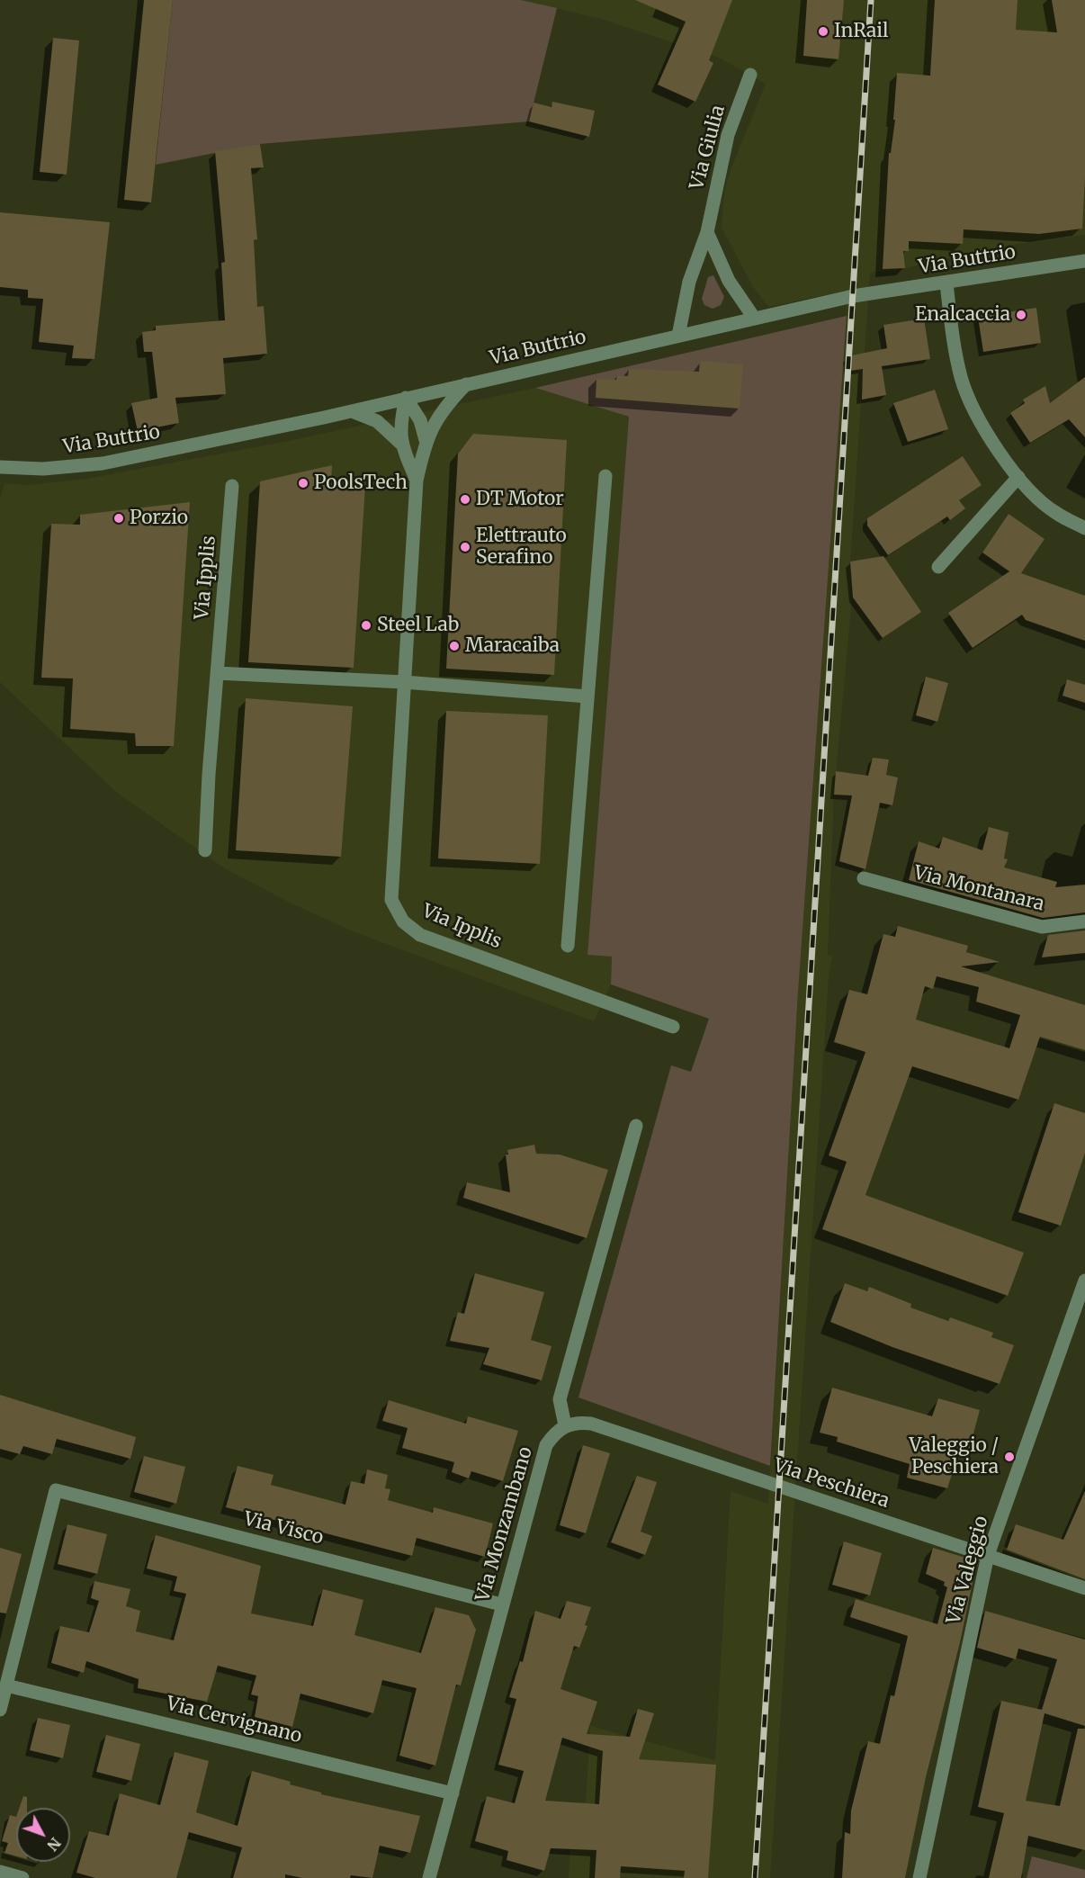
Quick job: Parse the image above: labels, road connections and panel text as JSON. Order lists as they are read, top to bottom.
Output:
{
  "streets": {
    "street": [
      "Via Giulia",
      "Via Buttrio",
      "Via Ipplis",
      "Via Montanara",
      "Via Peschiera",
      "Via Monzambano",
      "Via Visco",
      "Via Valeggio",
      "Via Cervignano"
    ]
  },
  "crossings": [
    ["Via Giulia", "Via Buttrio"],
    ["Via Buttrio", "Via Ipplis"],
    ["Via Peschiera", "Via Monzambano"],
    ["Via Peschiera", "Via Valeggio"],
    ["Via Monzambano", "Via Visco"],
    ["Via Monzambano", "Via Cervignano"],
    ["Via Visco", "Via Cervignano"]
  ],
  "places": [
    "InRail",
    "Enalcaccia",
    "PoolsTech",
    "DT Motor",
    "Porzio",
    "Elettrauto Serafino",
    "Steel Lab",
    "Maracaiba",
    "Valeggio / Peschiera"
  ],
  "north": "bottom right"
}
